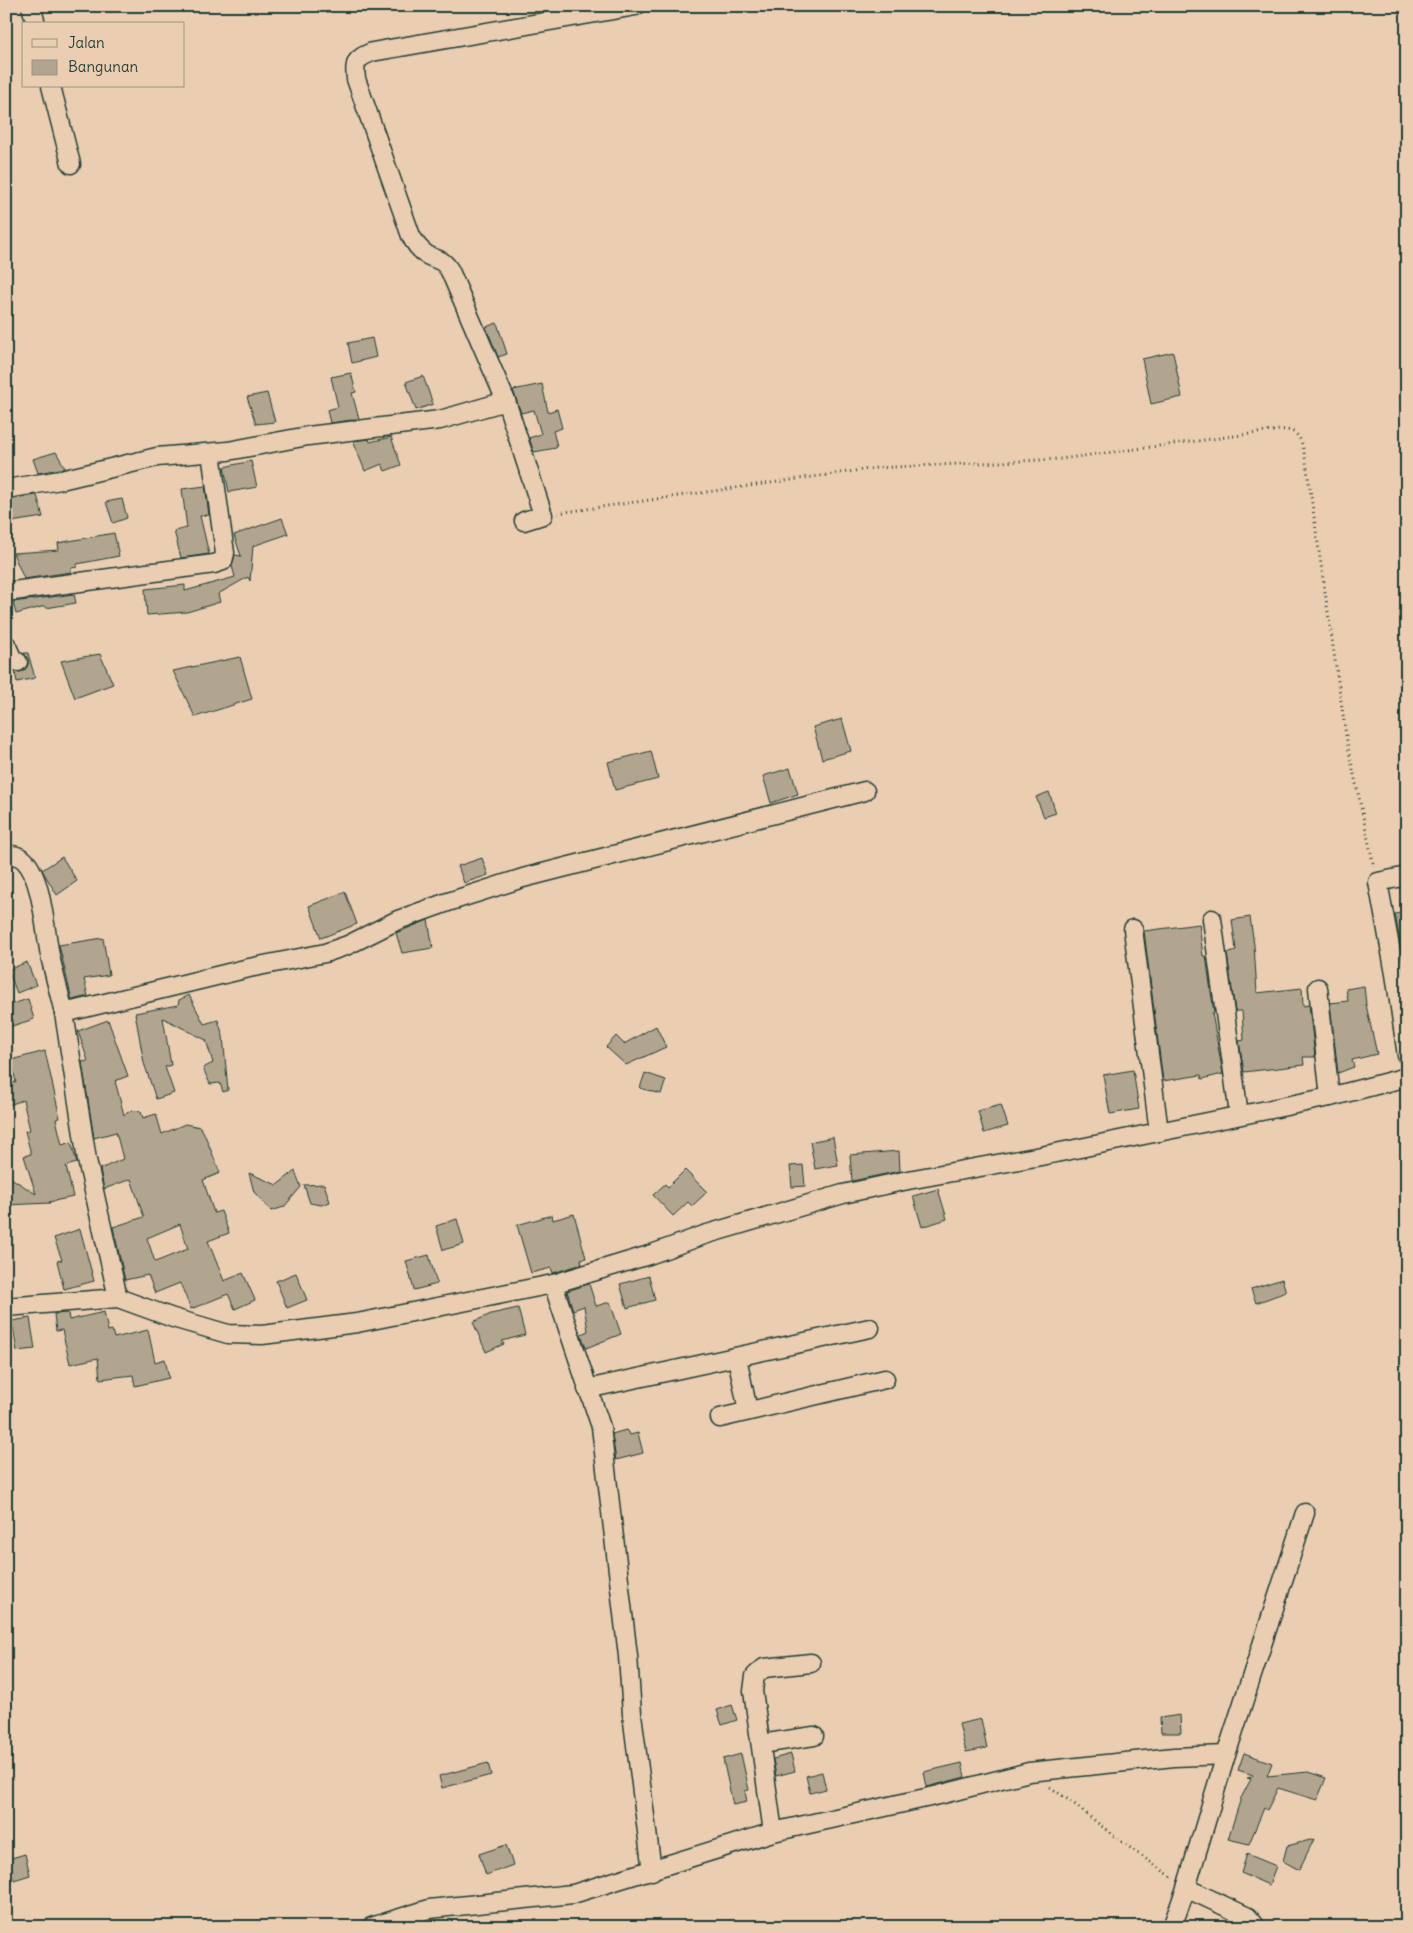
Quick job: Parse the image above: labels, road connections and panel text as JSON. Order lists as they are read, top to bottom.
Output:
{
  "legend": ["Jalan", "Bangunan"]
}
